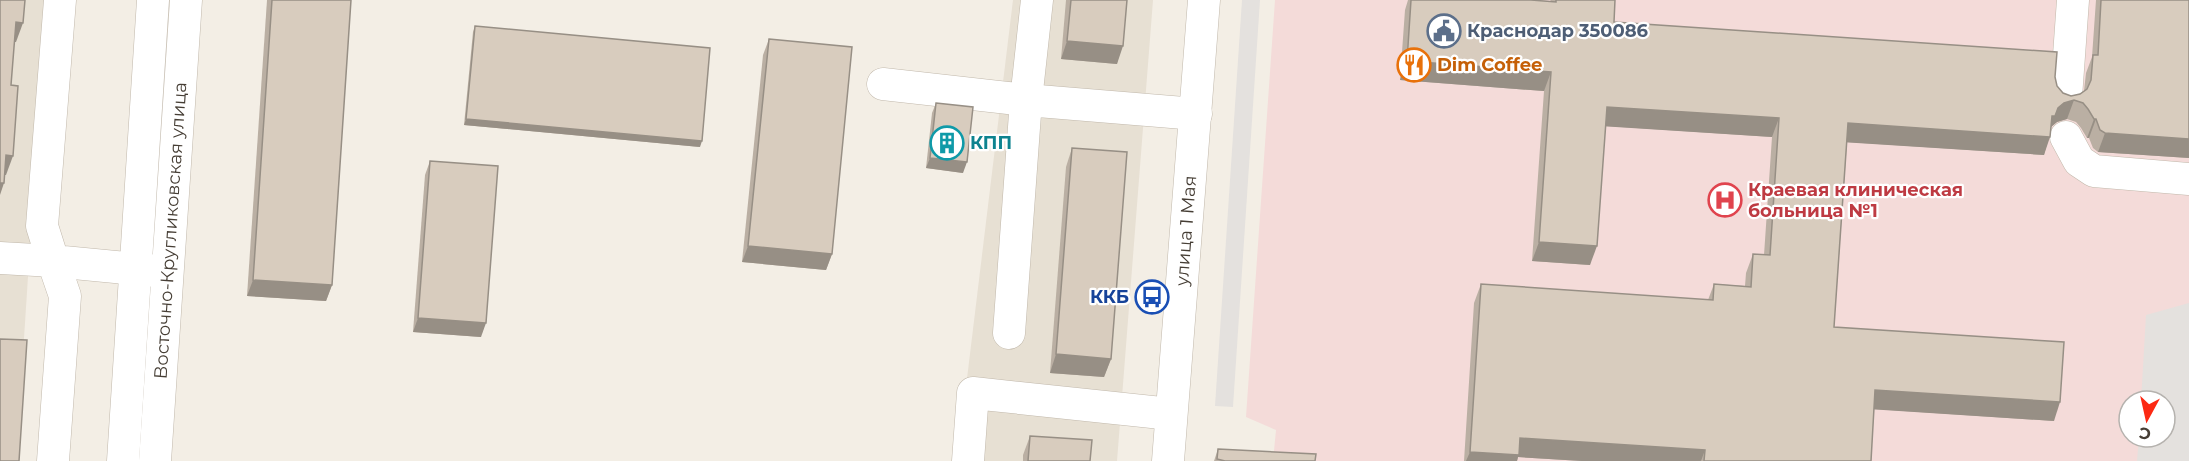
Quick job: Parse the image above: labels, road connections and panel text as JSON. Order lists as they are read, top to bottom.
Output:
{
  "streets": {
    "street": ["Восточно-Кругликовская улица", "улица 1 Мая"]
  },
  "places": {
    "public building": ["Краснодар 350086"],
    "restaurant": ["Dim Coffee"],
    "building": ["КПП"],
    "hospital": ["Краевая клиническая больница №1"],
    "bus stop": ["ККБ"]
  },
  "north": "bottom"
}
